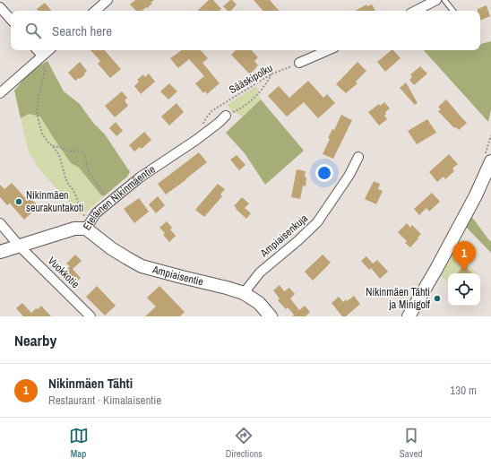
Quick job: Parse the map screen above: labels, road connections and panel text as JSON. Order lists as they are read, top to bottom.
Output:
{
  "streets": {
    "street": [
      "Eteläinen Nikinmäentie",
      "Ampiaisenkuja",
      "Vuokkotie",
      "Ampiaisentie"
    ],
    "path": ["Sääskipolku"]
  },
  "crossings": [
    ["Eteläinen Nikinmäentie", "Vuokkotie"],
    ["Eteläinen Nikinmäentie", "Ampiaisentie"],
    ["Ampiaisenkuja", "Ampiaisentie"]
  ],
  "places": ["Nikinmäen seurakuntakoti", "Nikinmäen Tähti ja Minigolf"],
  "page": {
    "search": "Search here",
    "pins": "1",
    "heading": "Nearby",
    "list": [
      {
        "mark": "1",
        "name": "Nikinmäen Tähti",
        "note": "Restaurant · Kimalaisentie",
        "value": "130 m"
      }
    ],
    "nav": ["Map", "Directions", "Saved"]
  }
}
